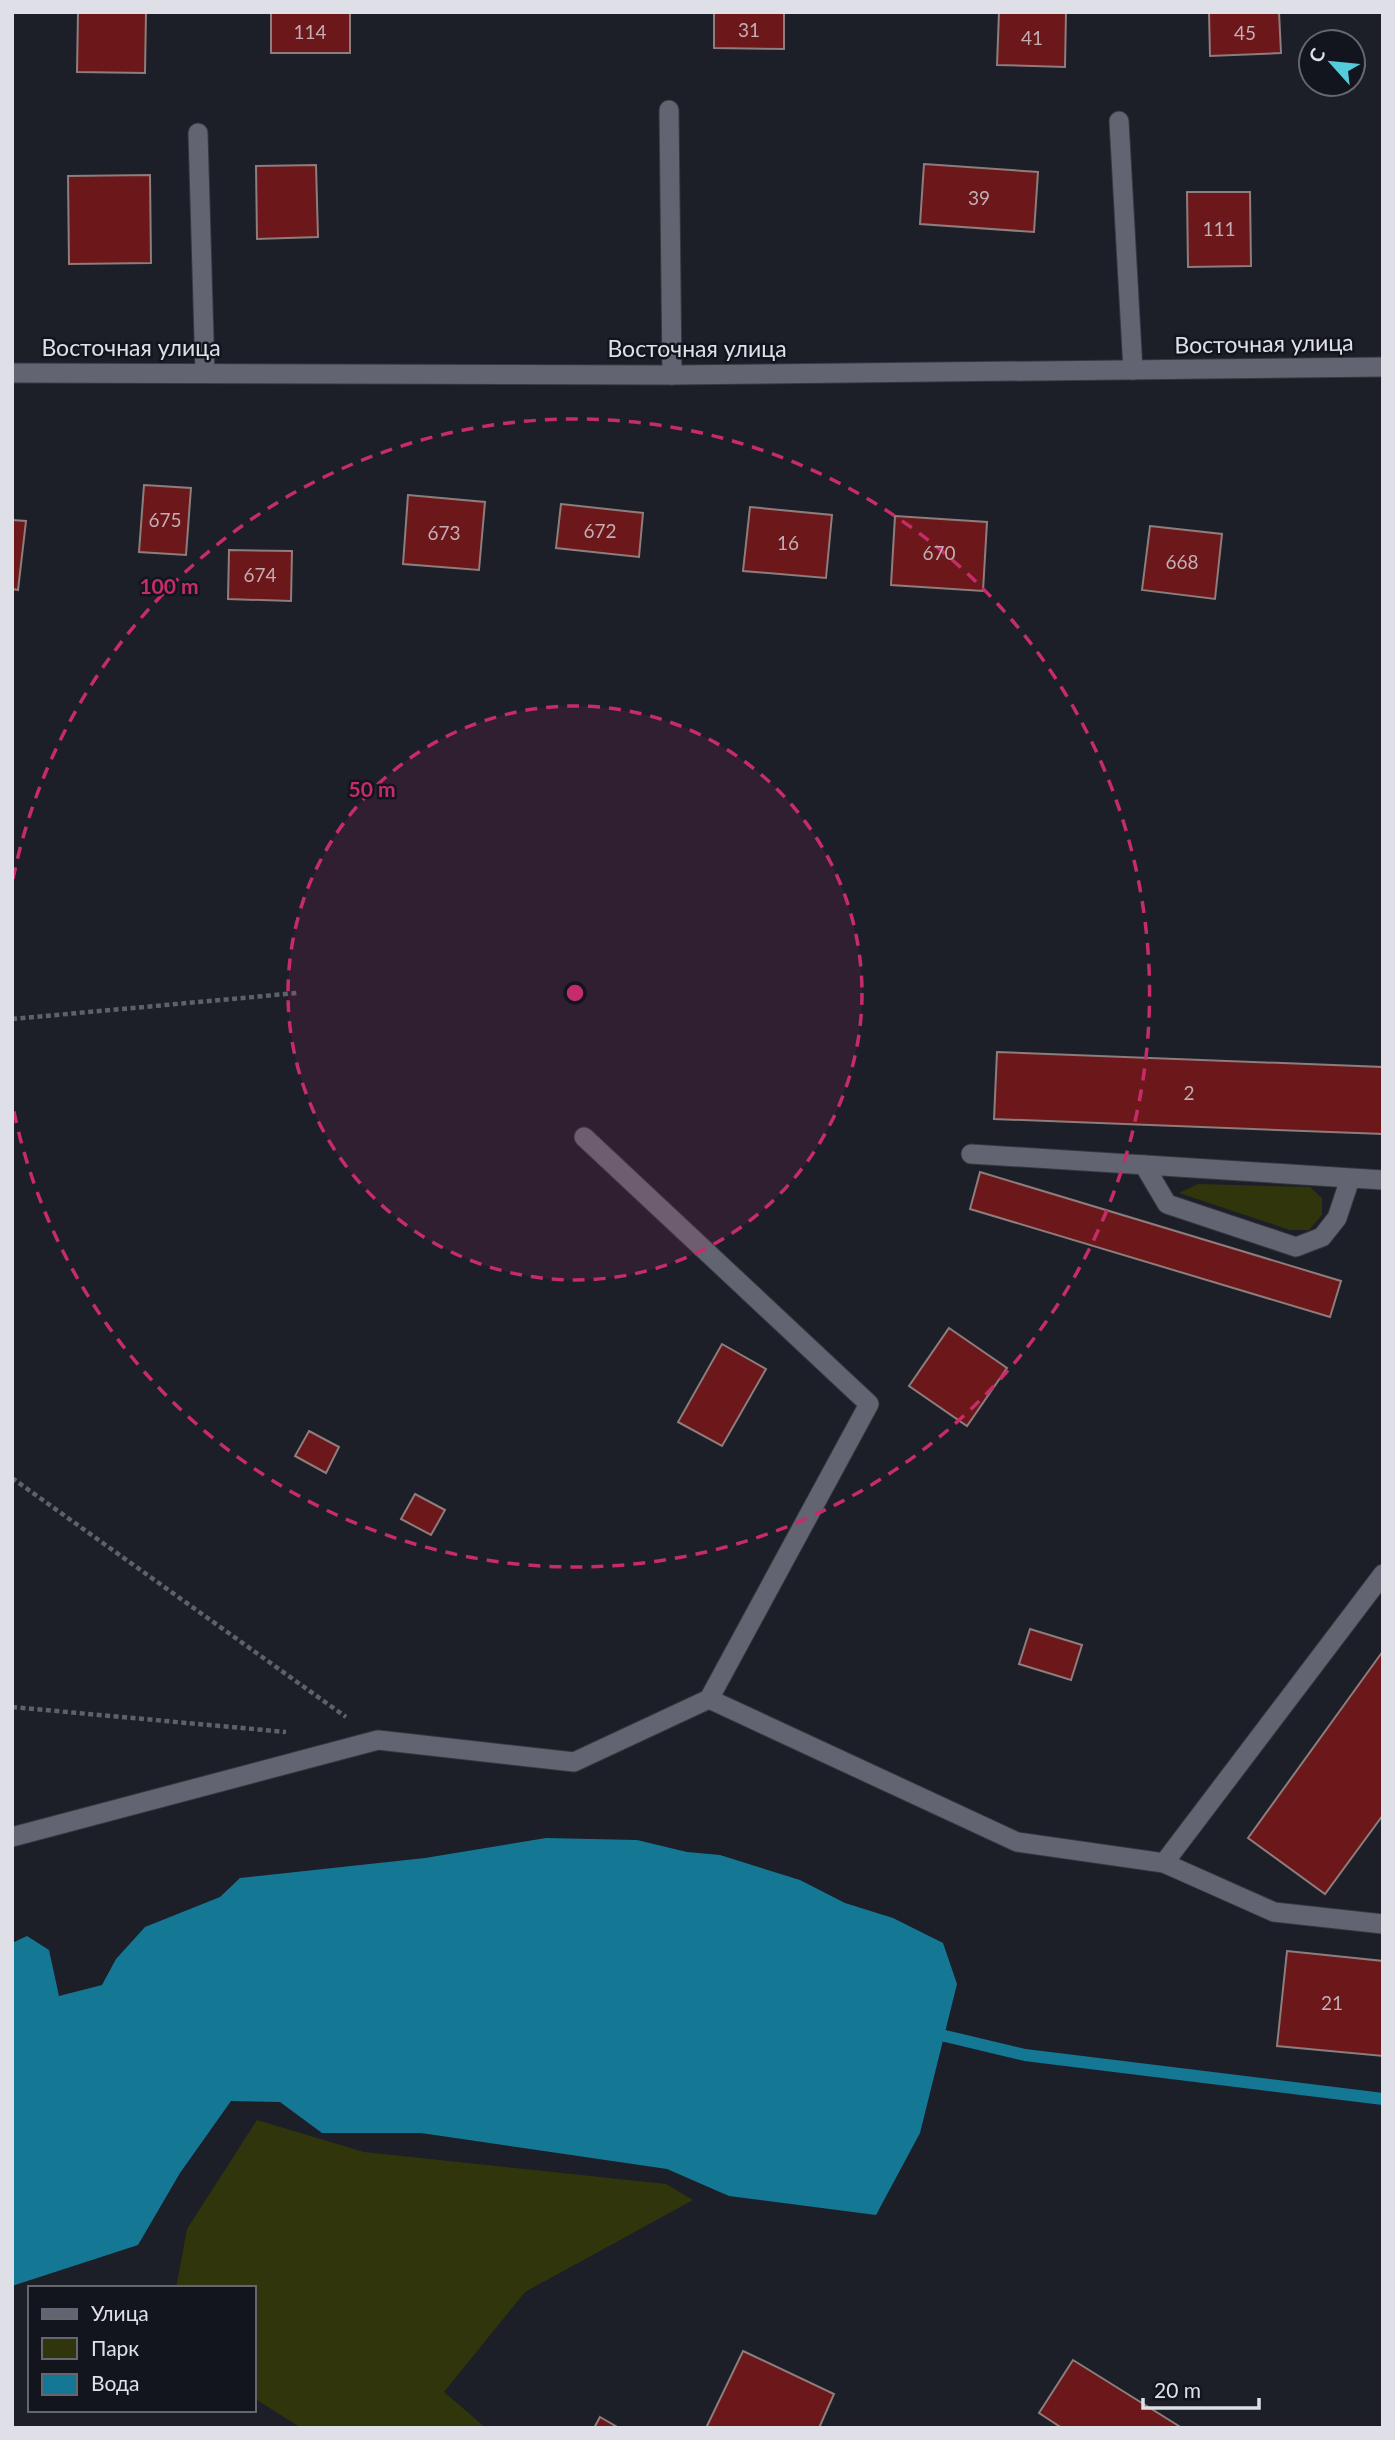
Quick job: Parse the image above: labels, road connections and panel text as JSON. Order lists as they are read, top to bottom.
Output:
{
  "streets": {
    "street": ["Восточная улица"]
  },
  "house_numbers": [
    "31",
    "114",
    "45",
    "41",
    "39",
    "111",
    "675",
    "672",
    "673",
    "16",
    "670",
    "668",
    "674",
    "2",
    "21"
  ],
  "legend": ["Улица", "Парк", "Вода"],
  "scale_bar": "20 m",
  "north": "top left",
  "rings": ["100 m", "50 m"]
}
